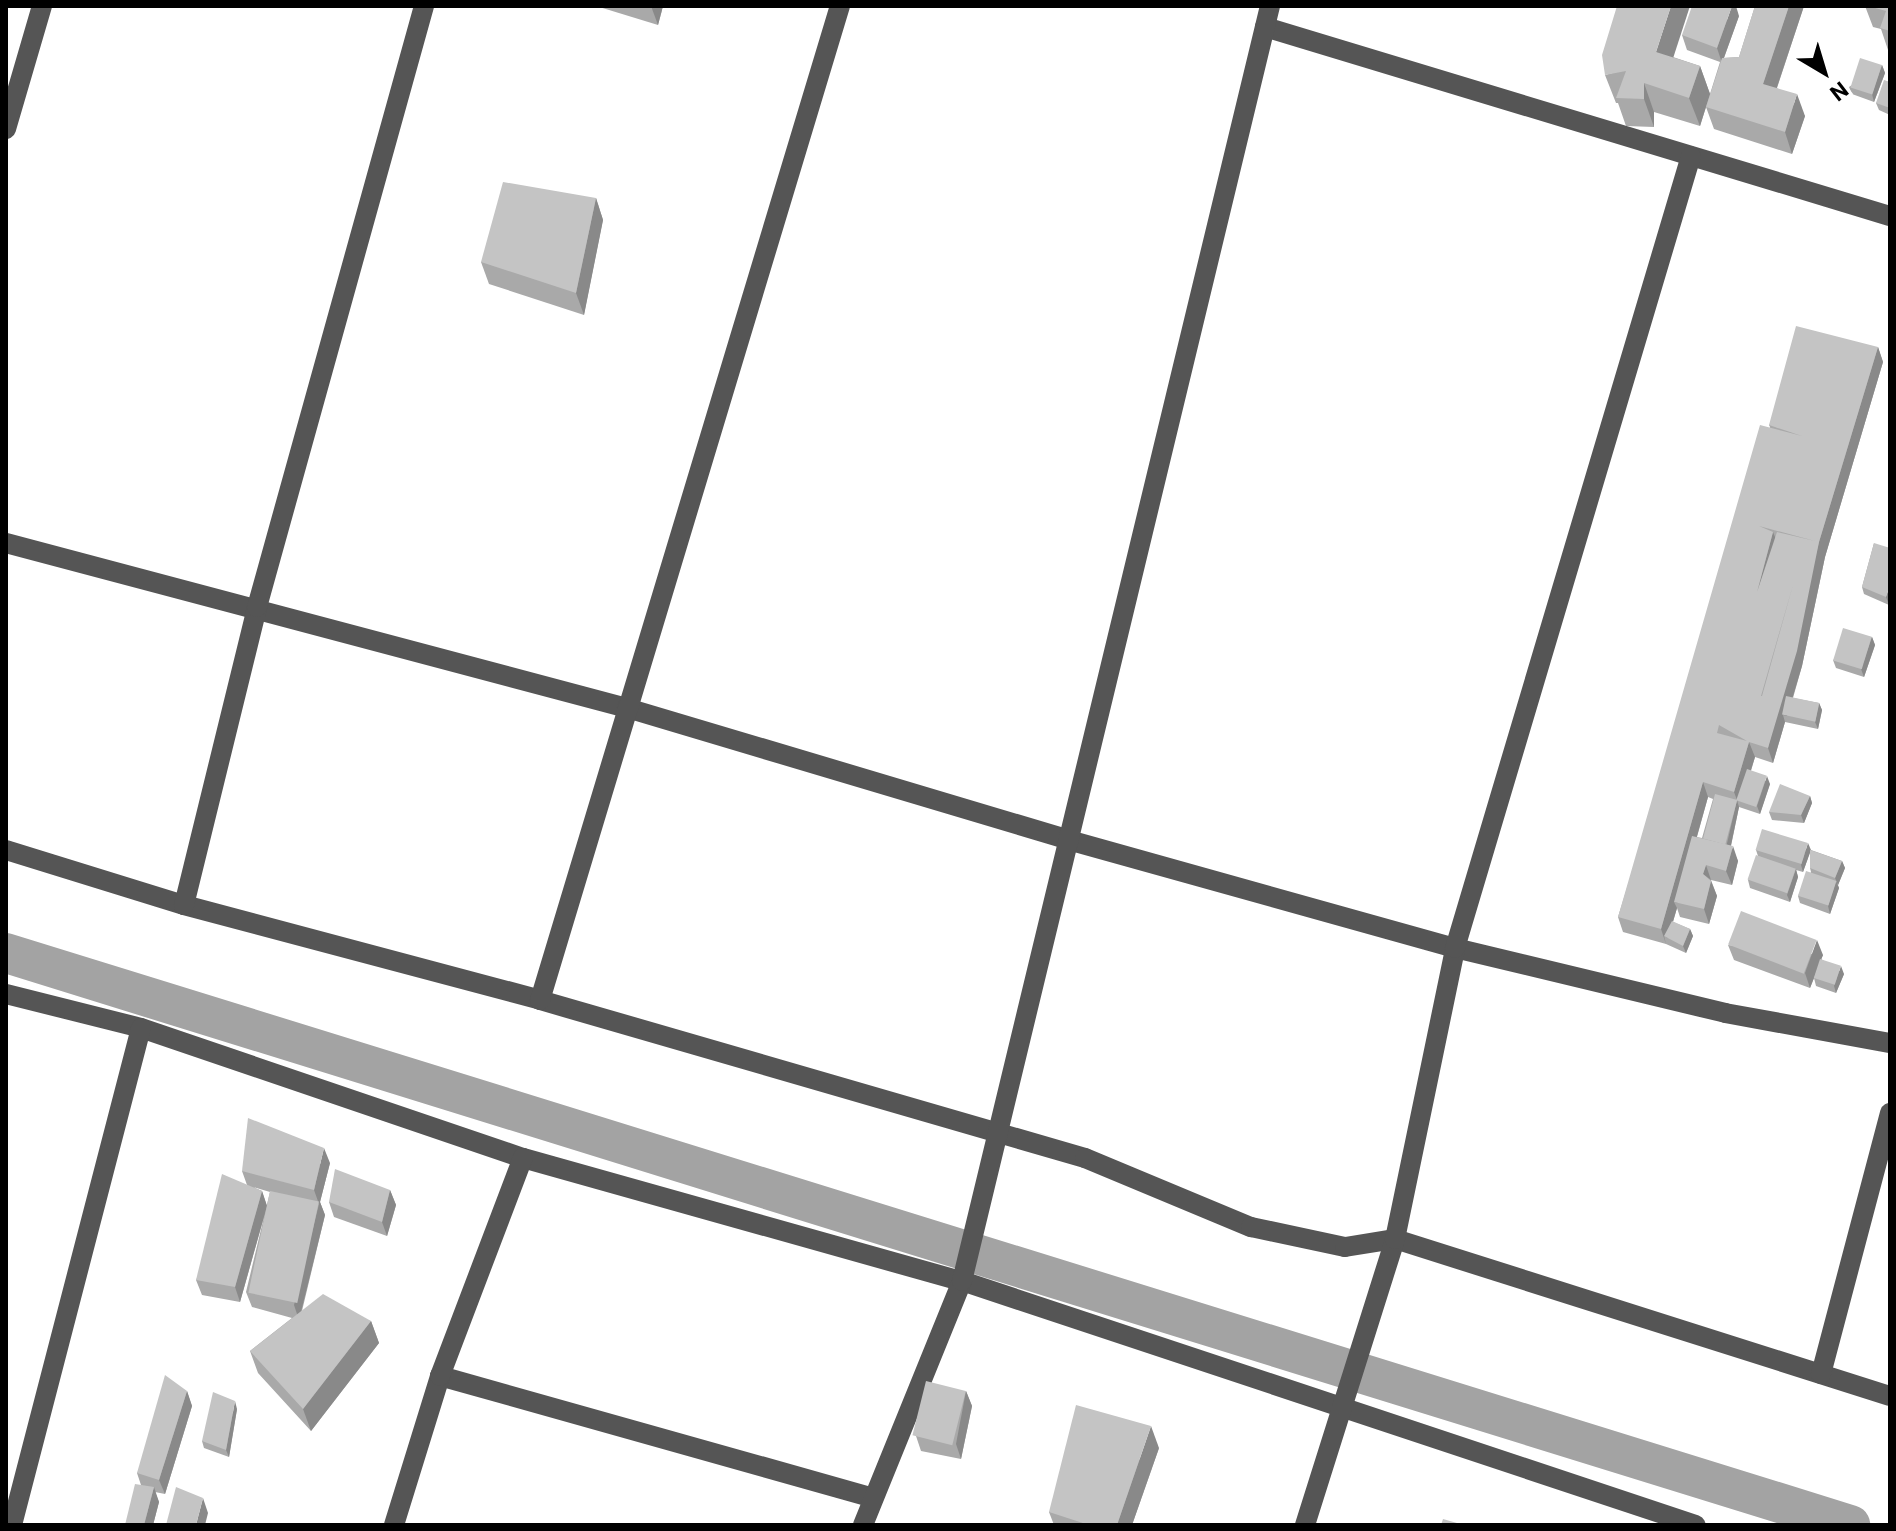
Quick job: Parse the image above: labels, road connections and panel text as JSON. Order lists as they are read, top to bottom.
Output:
{
  "north": "bottom right"
}
